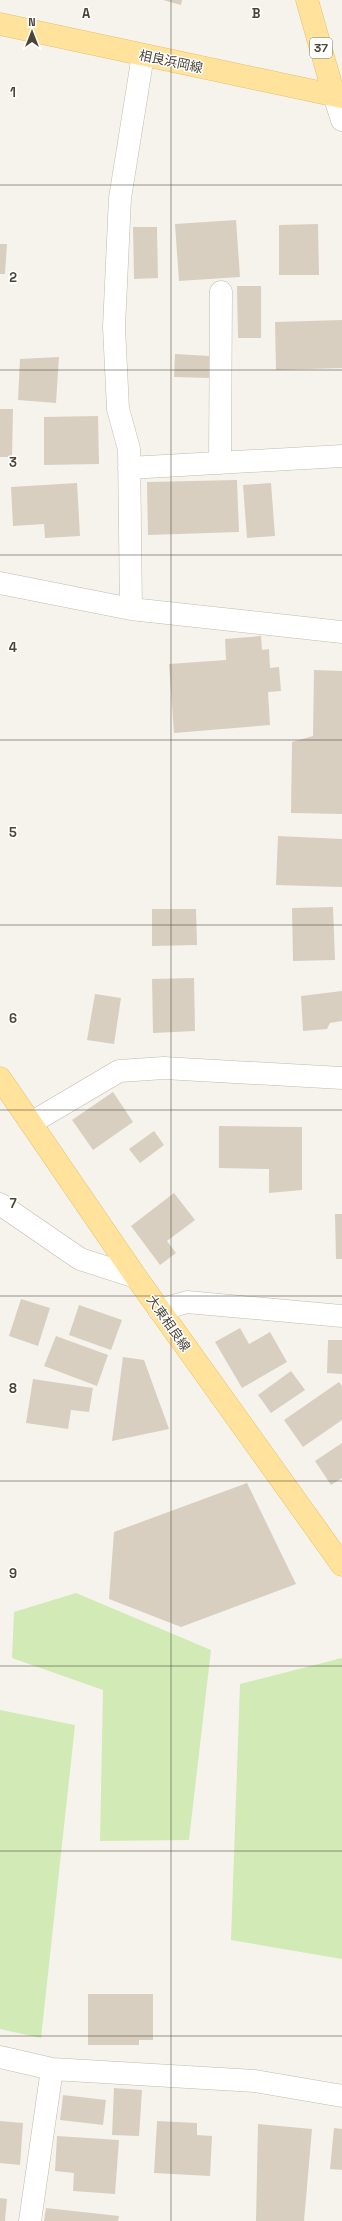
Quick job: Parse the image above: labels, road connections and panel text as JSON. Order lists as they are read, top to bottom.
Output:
{
  "streets": {
    "main road": ["37", "相良浜岡線", "大東相良線"]
  },
  "crossings": [
    ["37", "相良浜岡線"]
  ],
  "north": "top",
  "grid": {
    "columns": ["A", "B"],
    "rows": [
      "1",
      "2",
      "3",
      "4",
      "5",
      "6",
      "7",
      "8",
      "9"
    ]
  }
}
